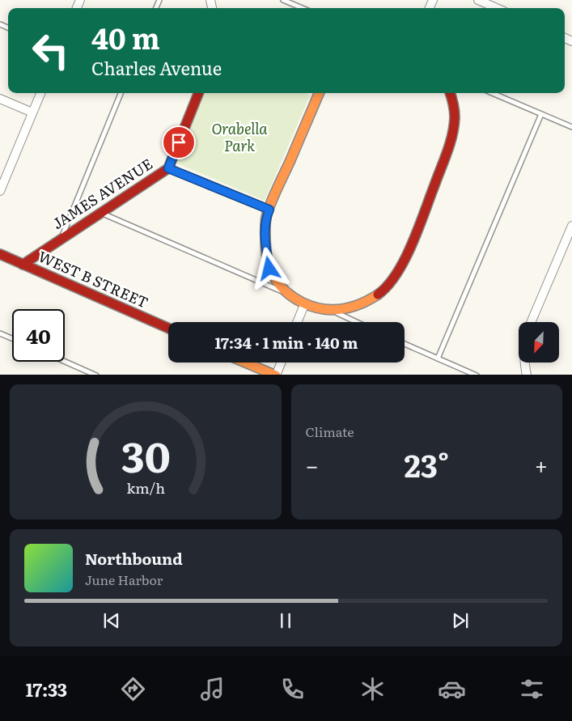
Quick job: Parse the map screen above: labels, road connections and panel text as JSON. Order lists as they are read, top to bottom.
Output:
{
  "streets": {
    "street": ["JAMES AVENUE", "WEST B STREET"]
  },
  "crossings": [
    ["JAMES AVENUE", "WEST B STREET"]
  ],
  "parks": ["Orabella Park"],
  "north": "bottom left",
  "page": {
    "turn": ["40 m", "Charles Avenue"],
    "limit": "40",
    "trip": "17:34 · 1 min · 140 m",
    "tile": "Climate",
    "heat": ["−", "23°", "+"],
    "song": ["Northbound", "June Harbor"],
    "tabs": "17:33",
    "gauge": ["30", "km/h"]
  }
}
